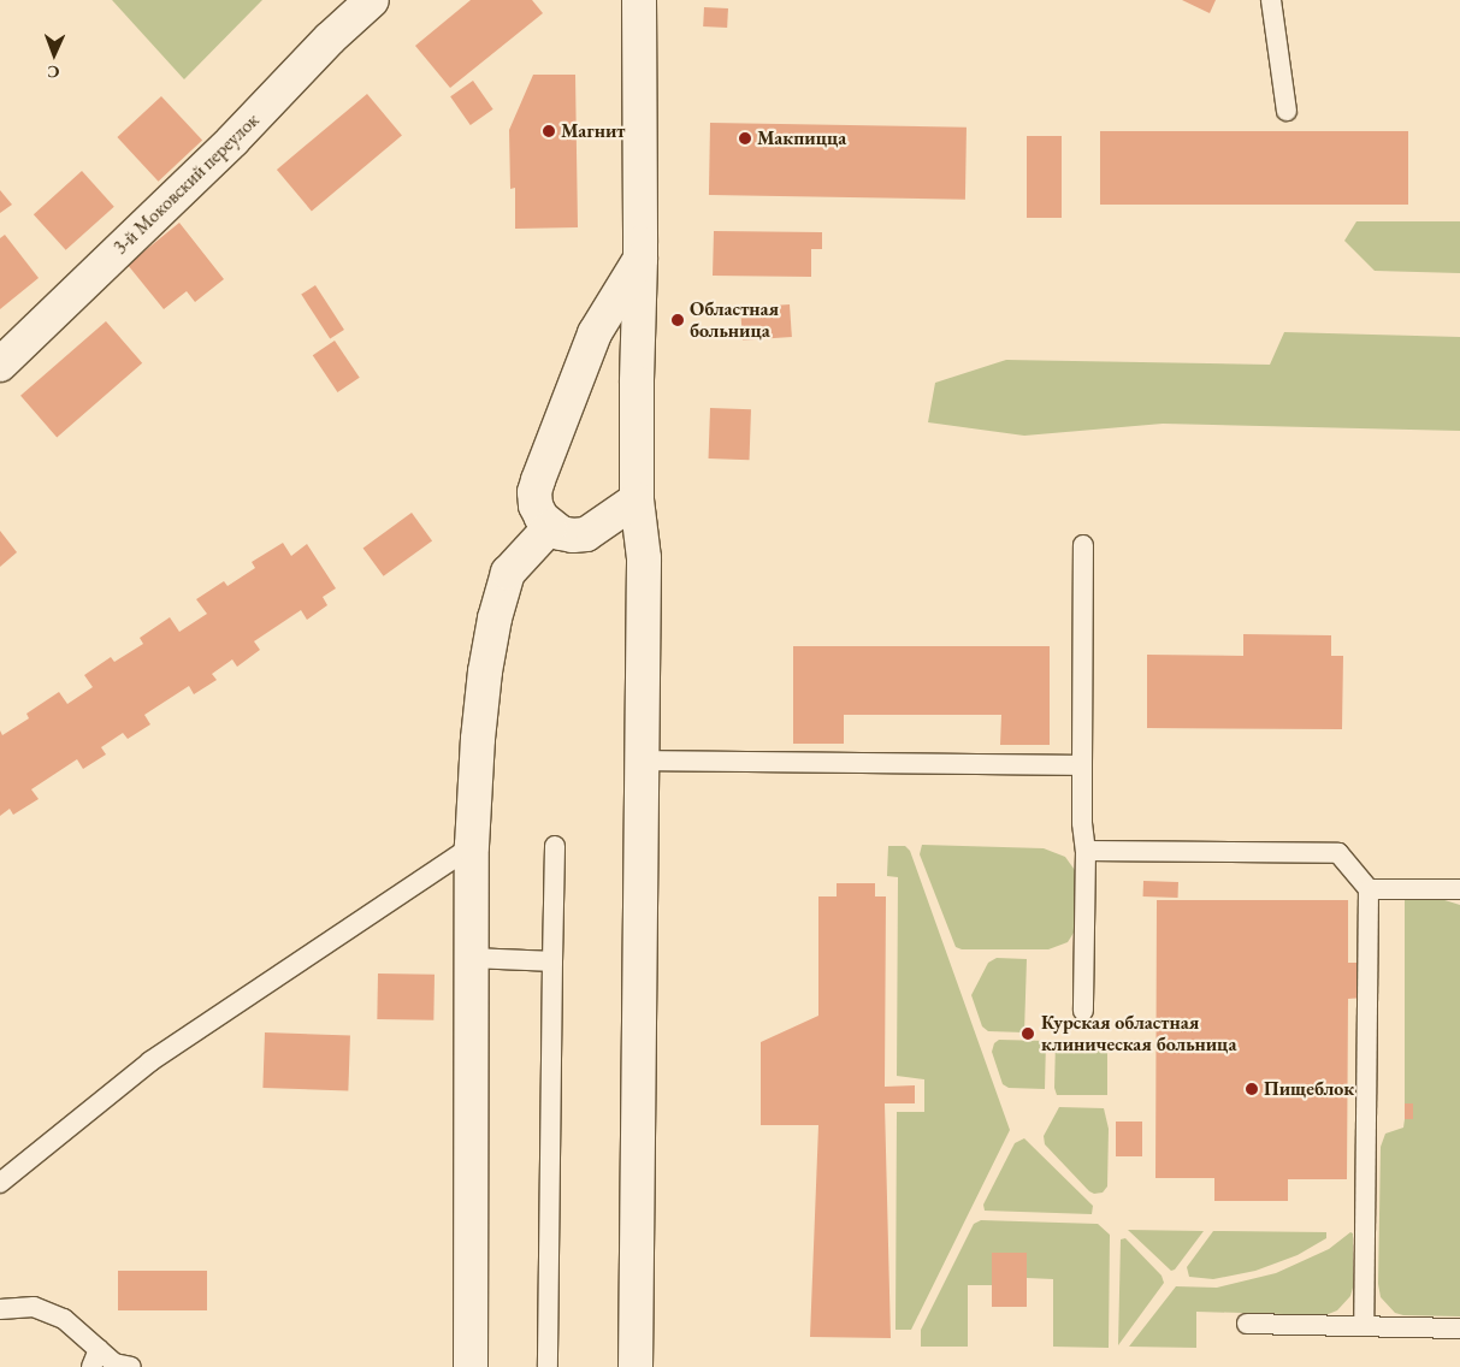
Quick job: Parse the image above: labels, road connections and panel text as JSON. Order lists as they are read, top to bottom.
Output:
{
  "streets": {
    "street": ["3-й Моковский переулок"]
  },
  "places": [
    "Магнит",
    "Макпицца",
    "Областная больница",
    "Курская областная клиническая больница",
    "Пищеблок"
  ],
  "north": "bottom"
}
